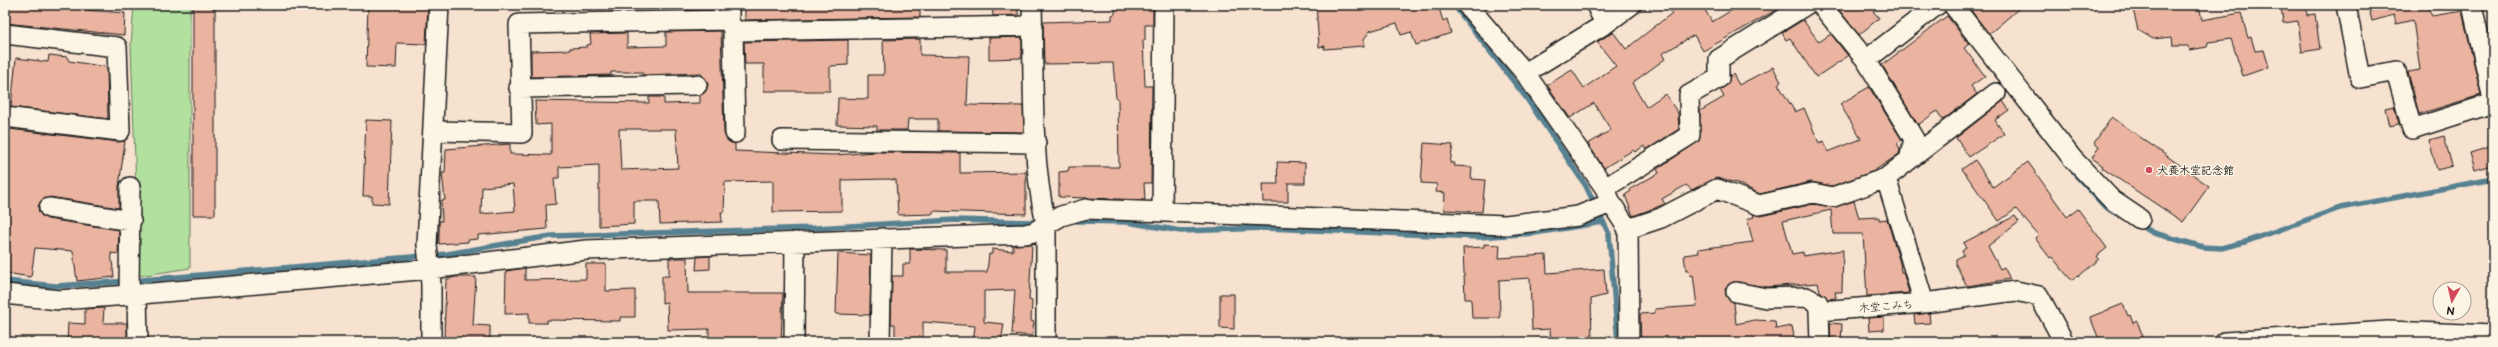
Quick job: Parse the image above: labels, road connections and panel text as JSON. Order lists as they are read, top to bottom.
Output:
{
  "streets": {
    "street": ["木堂こみち"]
  },
  "places": ["犬養木堂記念館"],
  "north": "bottom"
}
